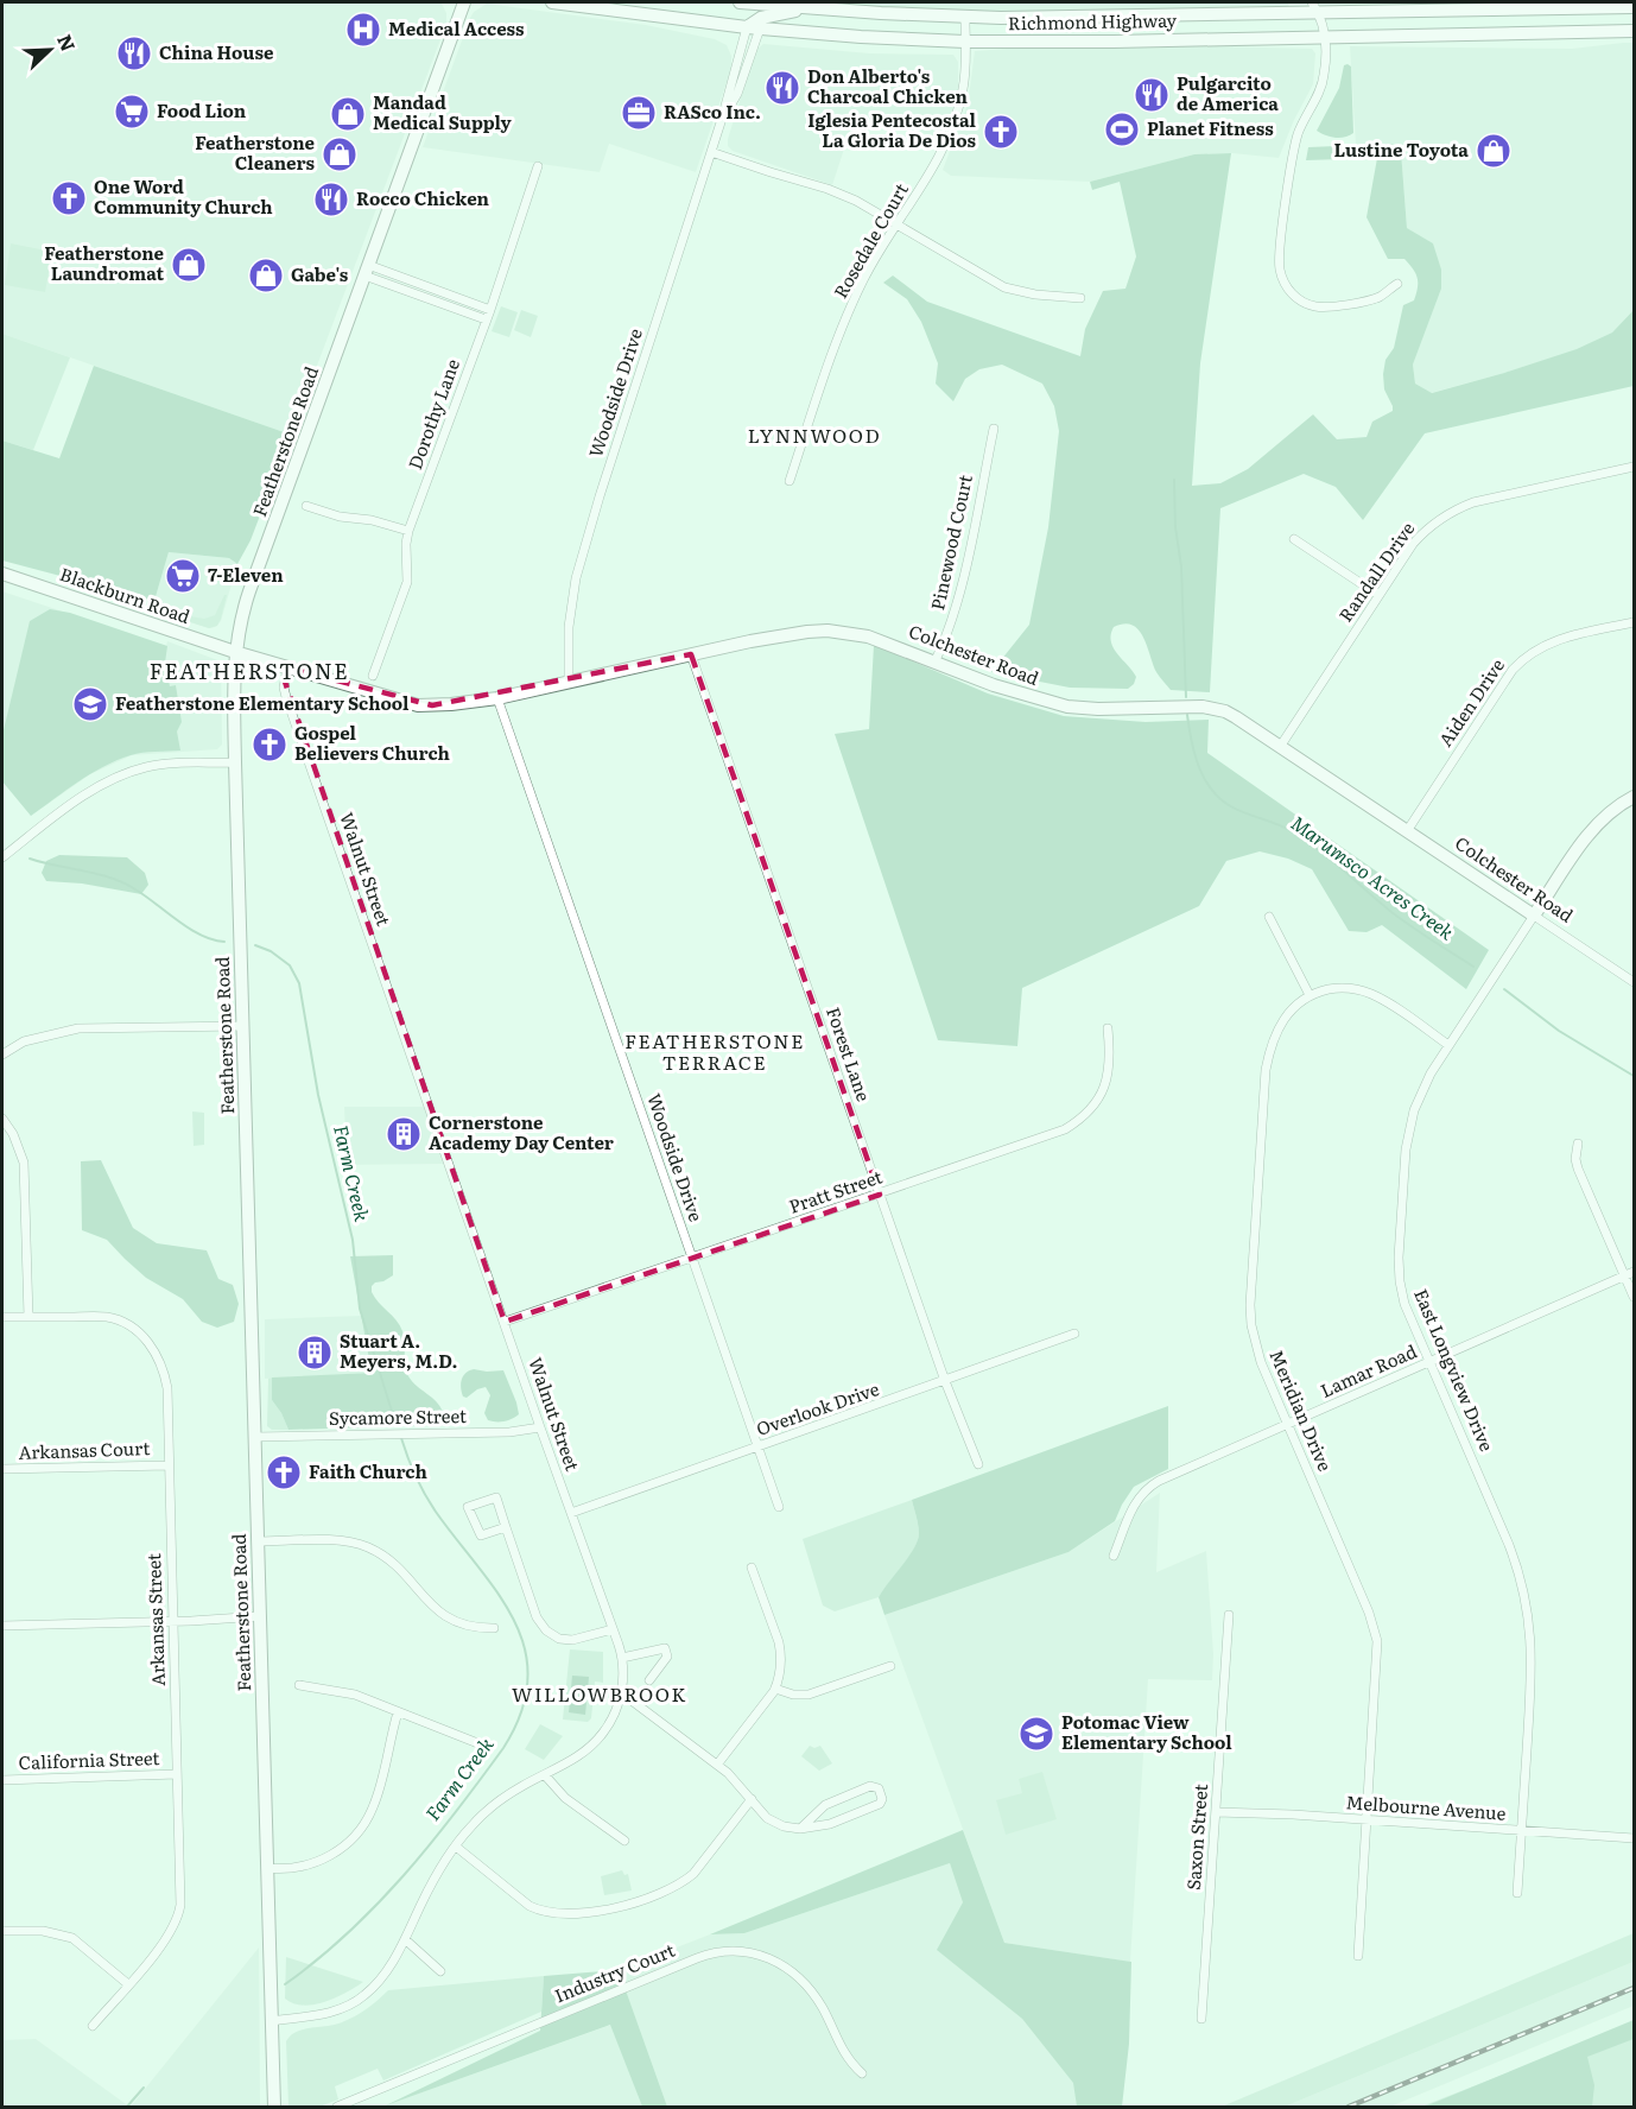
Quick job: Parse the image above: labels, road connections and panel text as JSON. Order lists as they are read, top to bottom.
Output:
{
  "streets": {
    "street": [
      "Richmond Highway",
      "Rosedale Court",
      "Woodside Drive",
      "Dorothy Lane",
      "Featherstone Road",
      "Pinewood Court",
      "Randall Drive",
      "Blackburn Road",
      "Colchester Road",
      "Aiden Drive",
      "Walnut Street",
      "Forest Lane",
      "Pratt Street",
      "East Longview Drive",
      "Lamar Road",
      "Overlook Drive",
      "Meridian Drive",
      "Sycamore Street",
      "Arkansas Court",
      "Arkansas Street",
      "California Street",
      "Melbourne Avenue",
      "Saxon Street",
      "Industry Court"
    ]
  },
  "crossings": [
    ["Richmond Highway", "Rosedale Court"],
    ["Richmond Highway", "Woodside Drive"],
    ["Woodside Drive", "Colchester Road"],
    ["Woodside Drive", "Pratt Street"],
    ["Woodside Drive", "Overlook Drive"],
    ["Featherstone Road", "Blackburn Road"],
    ["Featherstone Road", "Colchester Road"],
    ["Featherstone Road", "Walnut Street"],
    ["Featherstone Road", "Sycamore Street"],
    ["Pinewood Court", "Colchester Road"],
    ["Randall Drive", "Colchester Road"],
    ["Blackburn Road", "Colchester Road"],
    ["Colchester Road", "Aiden Drive"],
    ["Colchester Road", "Walnut Street"],
    ["Colchester Road", "Forest Lane"],
    ["Colchester Road", "East Longview Drive"],
    ["Walnut Street", "Pratt Street"],
    ["Walnut Street", "Overlook Drive"],
    ["Walnut Street", "Sycamore Street"],
    ["Forest Lane", "Pratt Street"],
    ["Forest Lane", "Overlook Drive"],
    ["East Longview Drive", "Lamar Road"],
    ["East Longview Drive", "Melbourne Avenue"],
    ["Lamar Road", "Meridian Drive"],
    ["Meridian Drive", "Melbourne Avenue"],
    ["Arkansas Court", "Arkansas Street"],
    ["Arkansas Street", "California Street"],
    ["Melbourne Avenue", "Saxon Street"]
  ],
  "districts": [
    "LYNNWOOD",
    "FEATHERSTONE",
    "FEATHERSTONE TERRACE",
    "WILLOWBROOK"
  ],
  "water": ["Marumsco Acres Creek", "Farm Creek"],
  "places": {
    "hospital": ["Medical Access"],
    "restaurant": [
      "China House",
      "Don Alberto's Charcoal Chicken",
      "Pulgarcito de America",
      "Rocco Chicken"
    ],
    "supermarket": ["Food Lion", "7-Eleven"],
    "office": ["RASco Inc."],
    "shop": [
      "Mandad Medical Supply",
      "Lustine Toyota",
      "Featherstone Cleaners",
      "Featherstone Laundromat",
      "Gabe's"
    ],
    "sports": ["Planet Fitness"],
    "church": [
      "Iglesia Pentecostal La Gloria De Dios",
      "One Word Community Church",
      "Gospel Believers Church",
      "Faith Church"
    ],
    "school or university": ["Featherstone Elementary School", "Potomac View Elementary School"],
    "building": ["Cornerstone Academy Day Center", "Stuart A. Meyers, M.D."]
  },
  "north": "top right"
}
